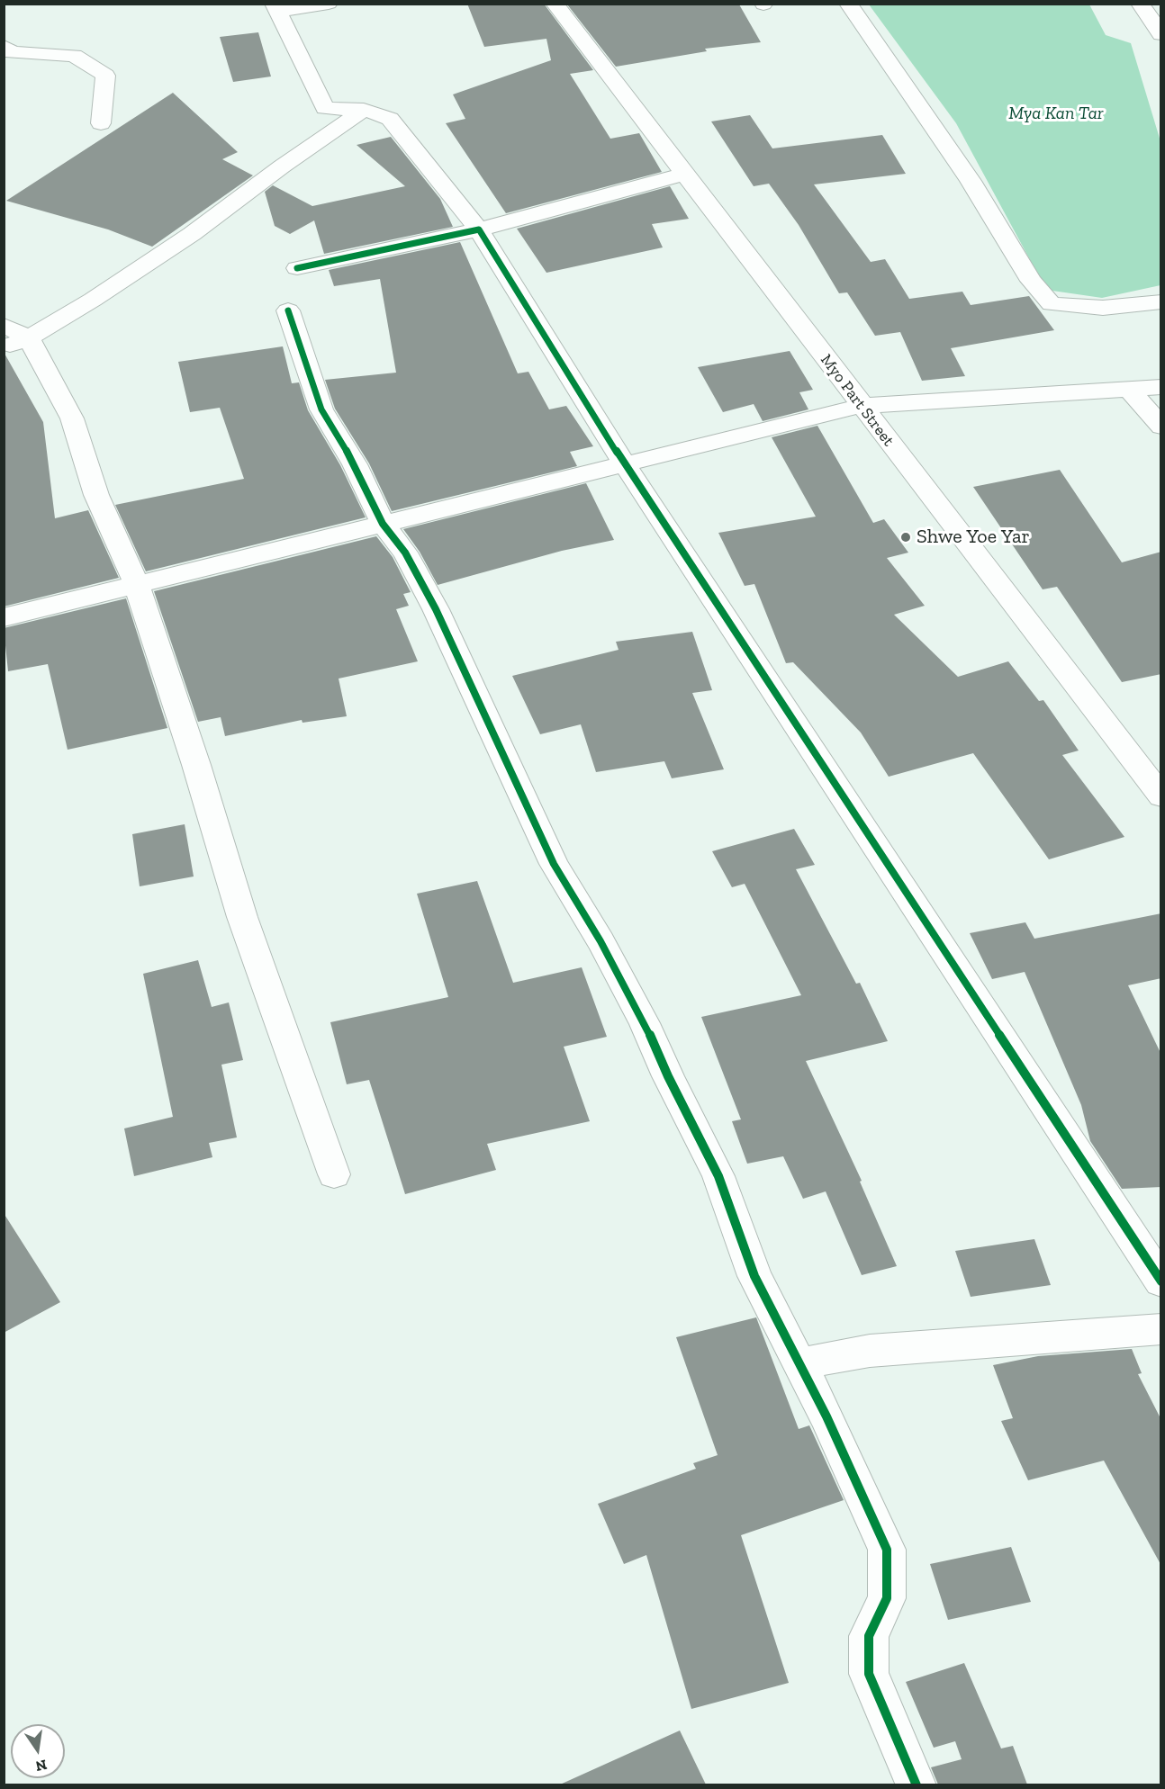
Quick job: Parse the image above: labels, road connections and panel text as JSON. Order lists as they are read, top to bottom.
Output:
{
  "streets": {
    "street": ["Myo Part Street"]
  },
  "water": ["Mya Kan Tar"],
  "places": ["Shwe Yoe Yar"],
  "north": "bottom"
}
